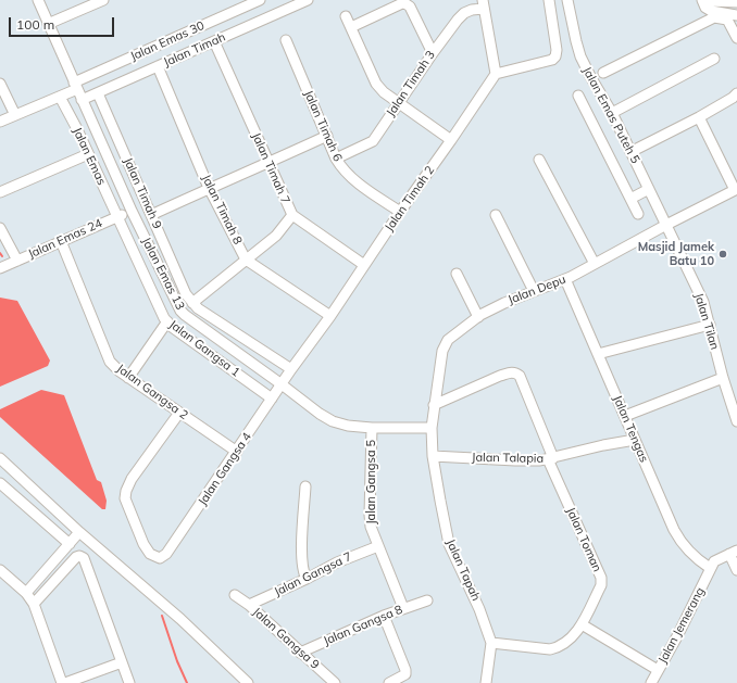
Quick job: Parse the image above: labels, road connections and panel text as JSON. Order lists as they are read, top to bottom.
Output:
{
  "streets": {
    "street": [
      "Jalan Emas 30",
      "Jalan Timah",
      "Jalan Timah 3",
      "Jalan Emas Puteh 5",
      "Jalan Timah 6",
      "Jalan Emas",
      "Jalan Timah 7",
      "Jalan Timah 9",
      "Jalan Timah 2",
      "Jalan Timah 8",
      "Jalan Emas 24",
      "Jalan Emas 13",
      "Jalan Depu",
      "Jalan Tilan",
      "Jalan Gangsa 1",
      "Jalan Gangsa 2",
      "Jalan Tengas",
      "Jalan Talapia",
      "Jalan Gangsa 4",
      "Jalan Gangsa 5",
      "Jalan Toman",
      "Jalan Tapah",
      "Jalan Gangsa 7",
      "Jalan Gangsa 8",
      "Jalan Jemerang",
      "Jalan Gangsa 9"
    ]
  },
  "crossings": [
    ["Jalan Emas 30", "Jalan Emas"],
    ["Jalan Emas 30", "Jalan Emas 13"],
    ["Jalan Timah", "Jalan Timah 7"],
    ["Jalan Timah", "Jalan Timah 9"],
    ["Jalan Timah", "Jalan Timah 8"],
    ["Jalan Timah", "Jalan Emas 13"],
    ["Jalan Timah 3", "Jalan Timah 6"],
    ["Jalan Emas Puteh 5", "Jalan Depu"],
    ["Jalan Emas Puteh 5", "Jalan Tilan"],
    ["Jalan Timah 6", "Jalan Timah 2"],
    ["Jalan Emas", "Jalan Emas 24"],
    ["Jalan Emas", "Jalan Gangsa 1"],
    ["Jalan Timah 7", "Jalan Timah 2"],
    ["Jalan Timah 9", "Jalan Timah 2"],
    ["Jalan Timah 2", "Jalan Timah 8"],
    ["Jalan Timah 2", "Jalan Emas 13"],
    ["Jalan Timah 2", "Jalan Gangsa 4"],
    ["Jalan Emas 24", "Jalan Emas 13"],
    ["Jalan Emas 24", "Jalan Gangsa 1"],
    ["Jalan Emas 24", "Jalan Gangsa 2"],
    ["Jalan Emas 13", "Jalan Depu"],
    ["Jalan Emas 13", "Jalan Gangsa 4"],
    ["Jalan Emas 13", "Jalan Gangsa 5"],
    ["Jalan Depu", "Jalan Tilan"],
    ["Jalan Depu", "Jalan Tengas"],
    ["Jalan Depu", "Jalan Talapia"],
    ["Jalan Depu", "Jalan Tapah"],
    ["Jalan Gangsa 1", "Jalan Gangsa 4"],
    ["Jalan Gangsa 2", "Jalan Gangsa 4"],
    ["Jalan Tengas", "Jalan Jemerang"],
    ["Jalan Talapia", "Jalan Toman"],
    ["Jalan Talapia", "Jalan Tapah"],
    ["Jalan Gangsa 5", "Jalan Gangsa 7"],
    ["Jalan Gangsa 5", "Jalan Gangsa 8"],
    ["Jalan Toman", "Jalan Tapah"],
    ["Jalan Gangsa 7", "Jalan Gangsa 9"],
    ["Jalan Gangsa 8", "Jalan Gangsa 9"]
  ],
  "places": ["Masjid Jamek Batu 10"],
  "scale_bar": "100 m"
}
